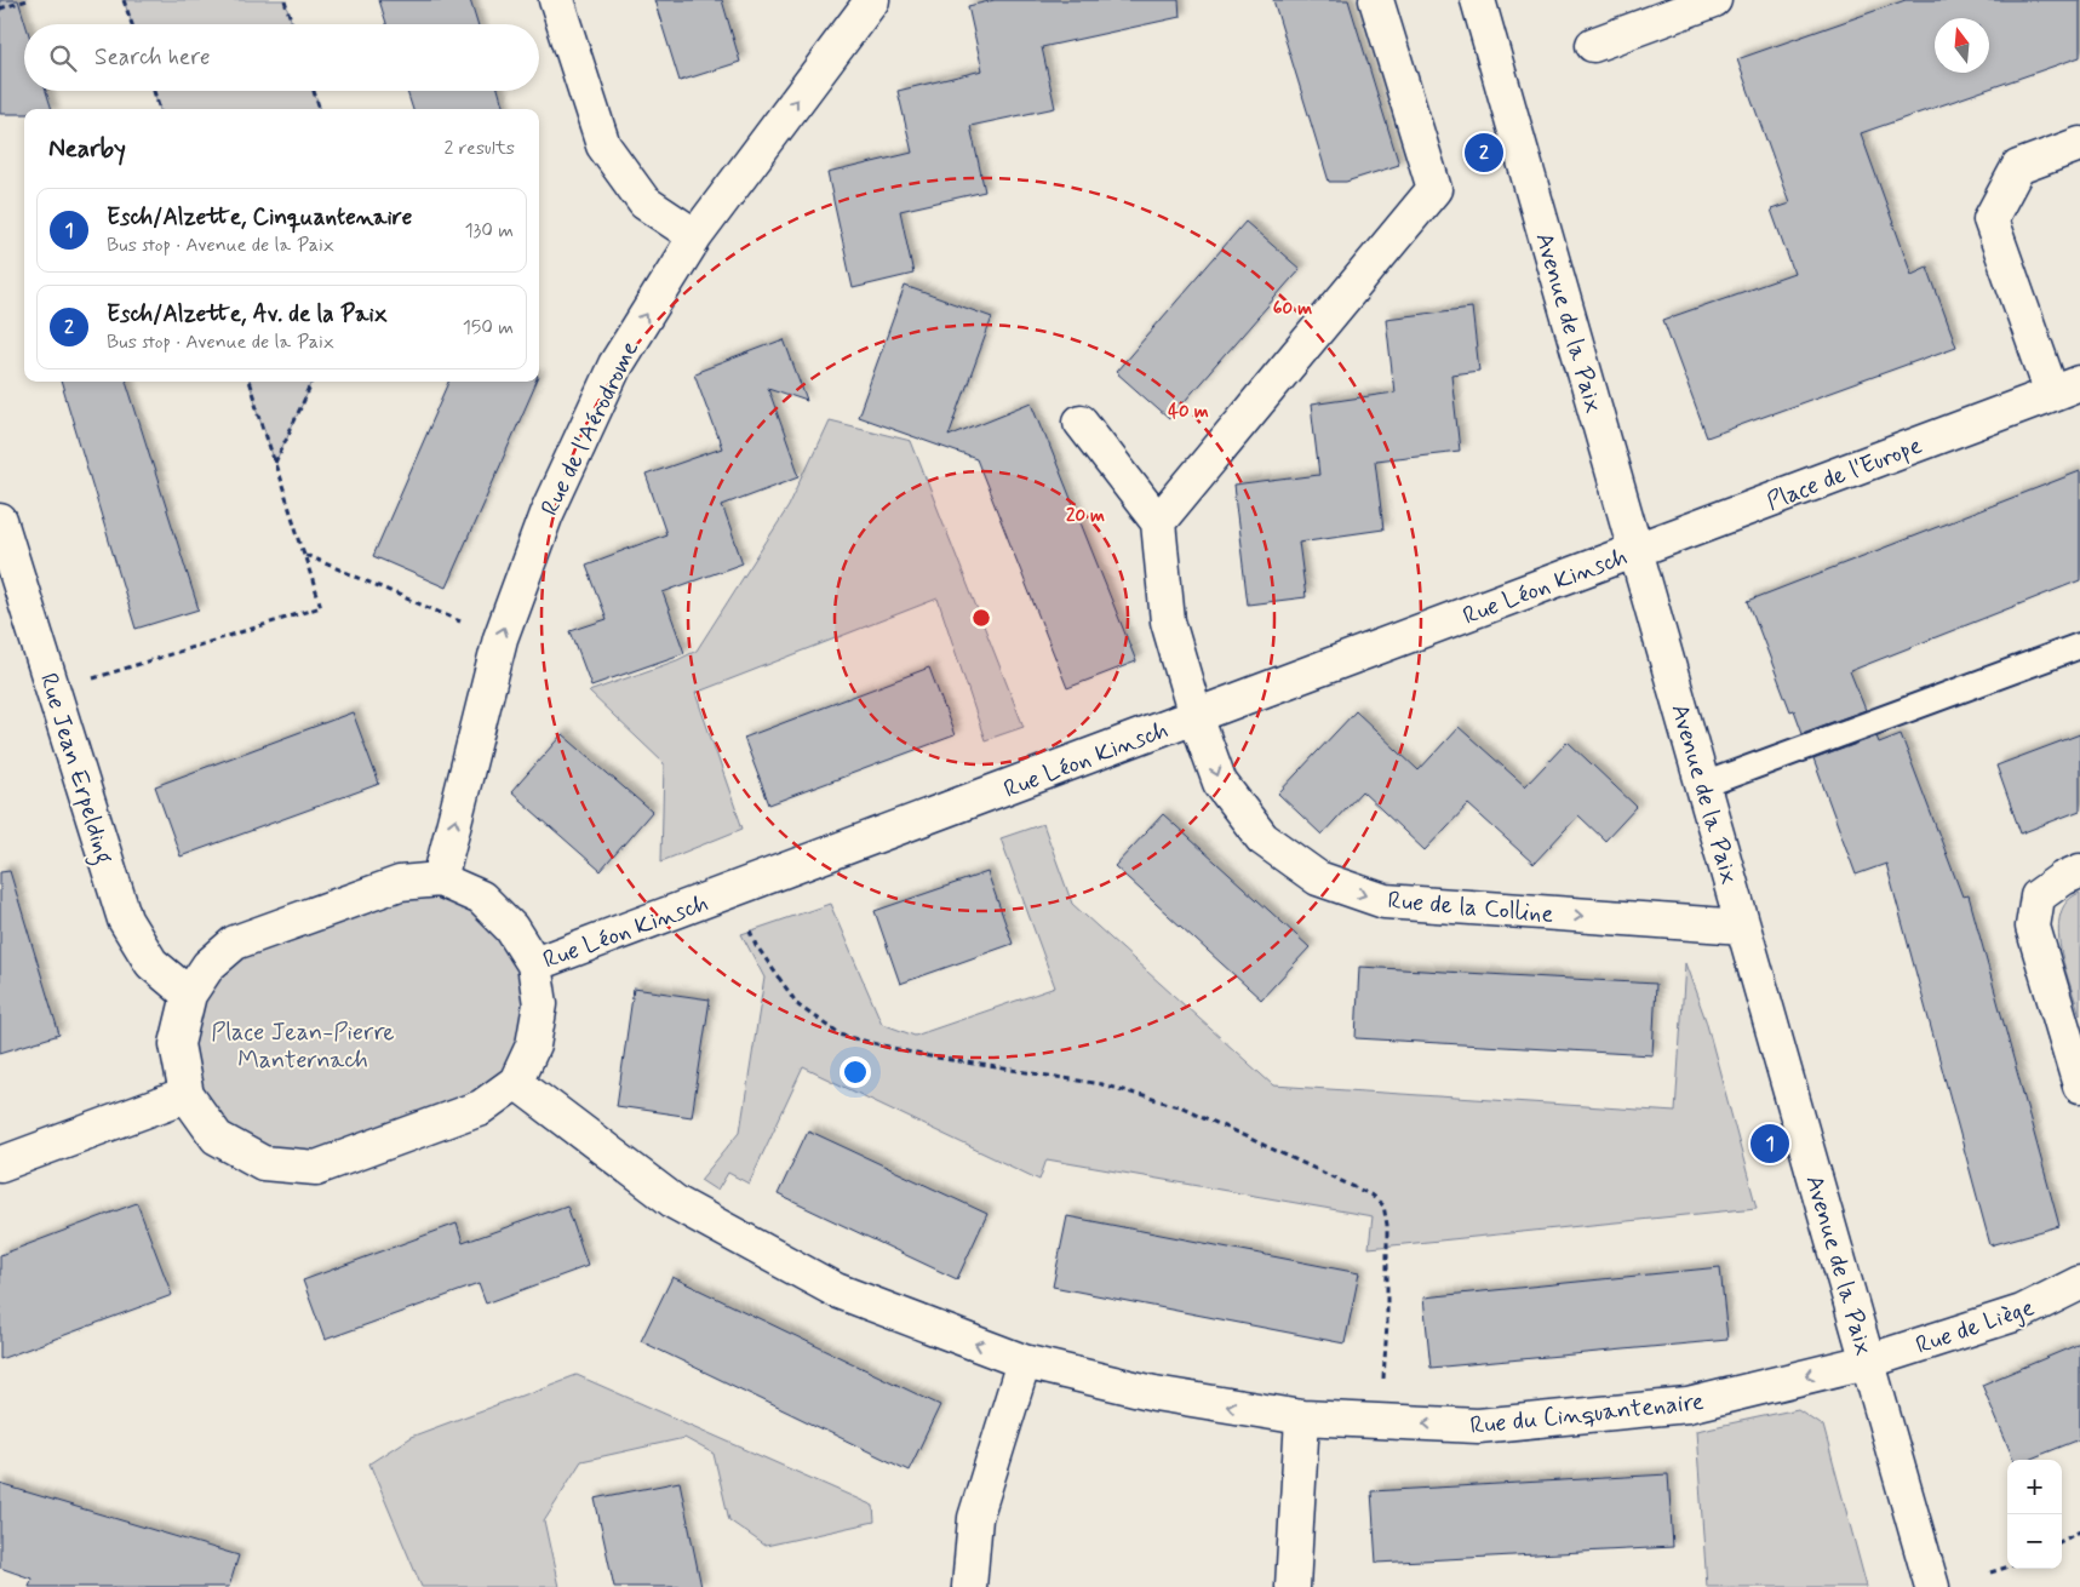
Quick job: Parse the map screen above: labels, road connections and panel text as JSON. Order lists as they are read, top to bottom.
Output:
{
  "streets": {
    "street": [
      "Avenue de la Paix",
      "Rue de l'Aérodrome",
      "Place de l'Europe",
      "Rue Léon Kinsch",
      "Rue Jean Erpelding",
      "Rue de la Colline",
      "Rue de Liège",
      "Rue du Cinquantenaire"
    ]
  },
  "crossings": [
    ["Avenue de la Paix", "Place de l'Europe"],
    ["Avenue de la Paix", "Rue Léon Kinsch"],
    ["Avenue de la Paix", "Rue de la Colline"],
    ["Avenue de la Paix", "Rue de Liège"],
    ["Avenue de la Paix", "Rue du Cinquantenaire"],
    ["Place de l'Europe", "Rue Léon Kinsch"],
    ["Rue Léon Kinsch", "Rue de la Colline"],
    ["Rue de Liège", "Rue du Cinquantenaire"]
  ],
  "one_way": ["Rue de l'Aérodrome", "Rue de la Colline", "Rue du Cinquantenaire"],
  "parks": ["Place Jean-Pierre Manternach"],
  "north": "top",
  "page": {
    "search": "Search here",
    "heading": ["Nearby", "2 results"],
    "pins": ["2", "1"],
    "list": [
      {
        "mark": "1",
        "name": "Esch/Alzette, Cinquantenaire",
        "note": "Bus stop · Avenue de la Paix",
        "value": "130 m"
      },
      {
        "mark": "2",
        "name": "Esch/Alzette, Av. de la Paix",
        "note": "Bus stop · Avenue de la Paix",
        "value": "150 m"
      }
    ],
    "map_buttons": ["+", "−"]
  },
  "rings": ["60 m", "40 m", "20 m"]
}
